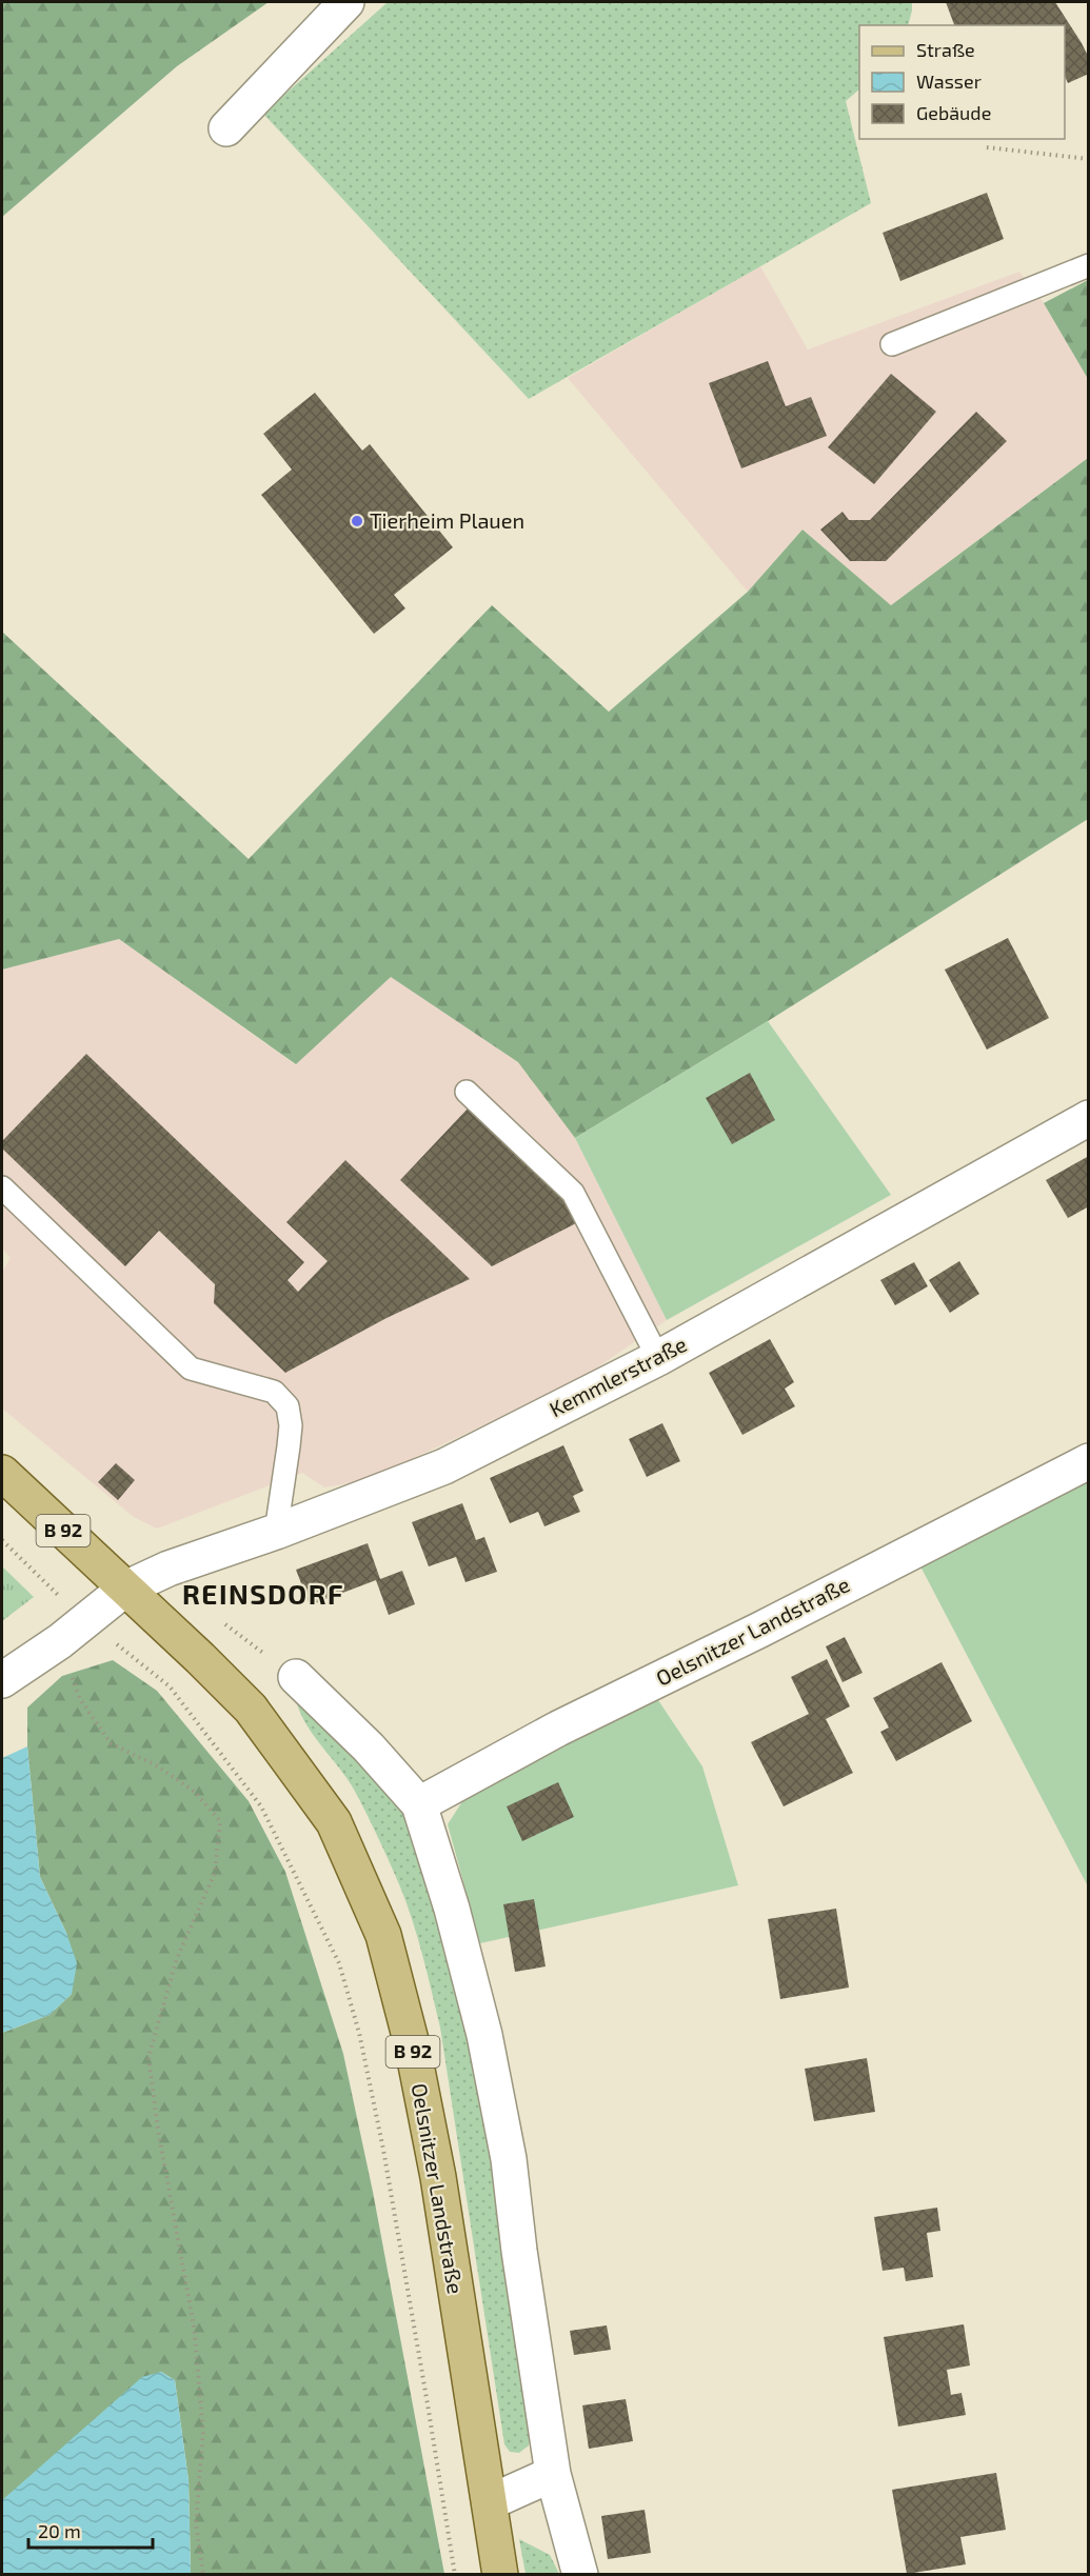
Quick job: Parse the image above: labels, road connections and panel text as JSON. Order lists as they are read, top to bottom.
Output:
{
  "streets": {
    "main road": ["B 92", "Oelsnitzer Landstraße"],
    "street": ["Kemmlerstraße"]
  },
  "crossings": [
    ["Kemmlerstraße", "B 92"],
    ["Kemmlerstraße", "Oelsnitzer Landstraße"],
    ["B 92", "Oelsnitzer Landstraße"]
  ],
  "districts": ["REINSDORF"],
  "places": ["Tierheim Plauen"],
  "legend": ["Straße", "Wasser", "Gebäude"],
  "scale_bar": "20 m"
}
